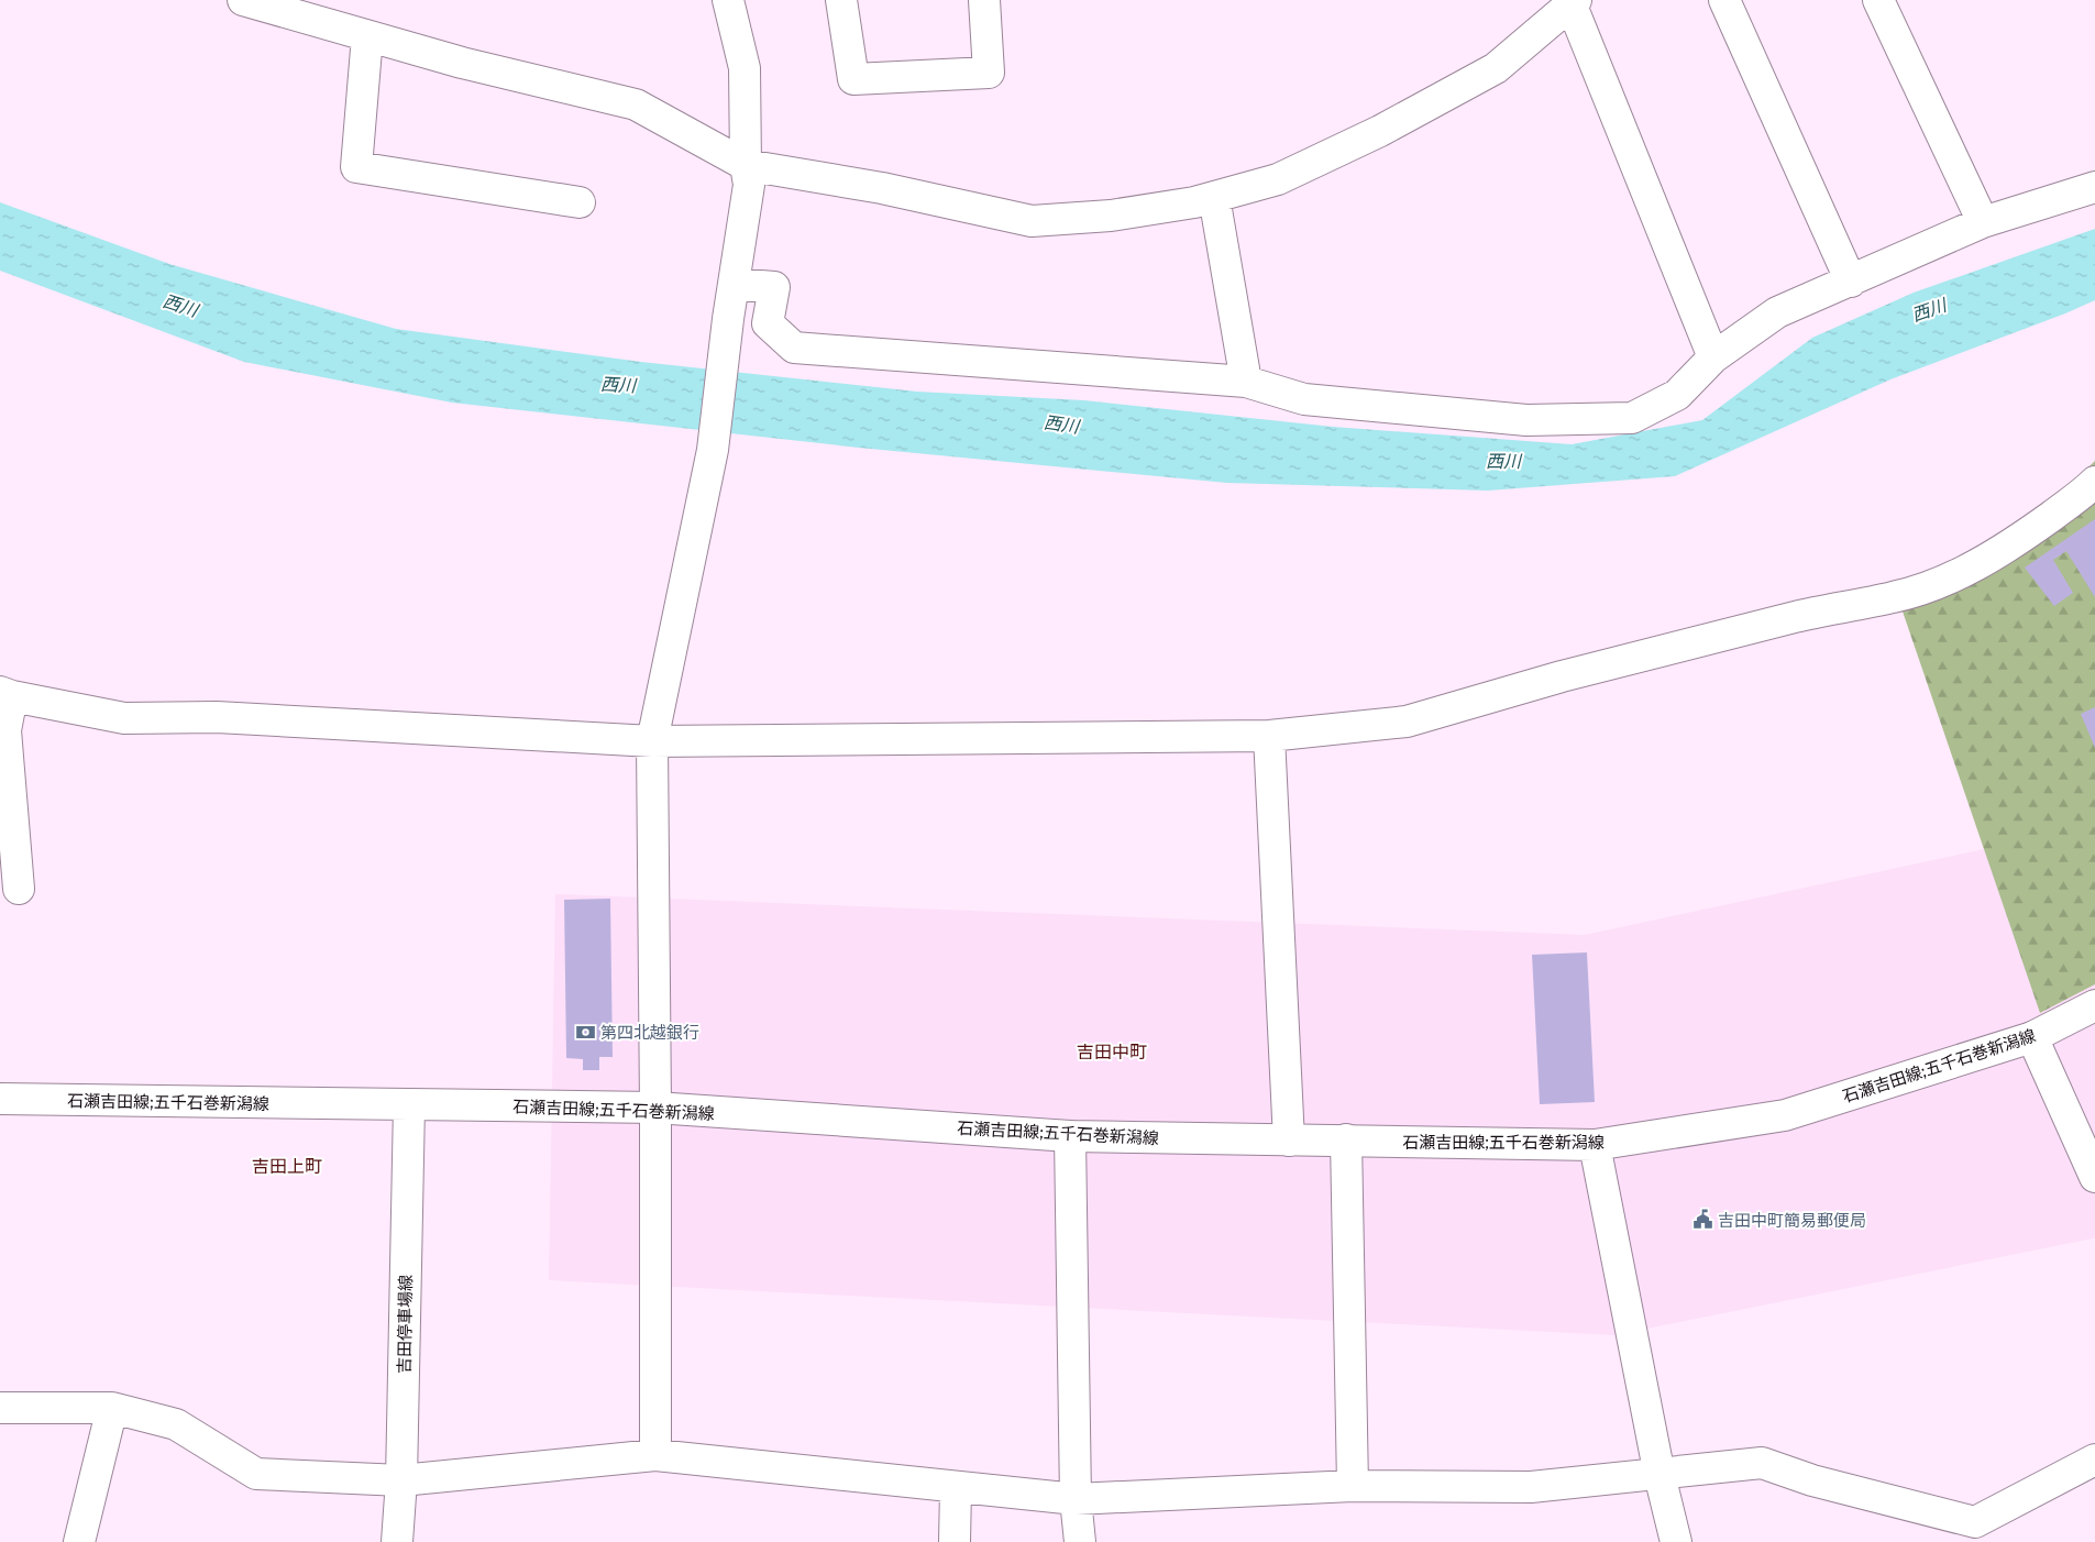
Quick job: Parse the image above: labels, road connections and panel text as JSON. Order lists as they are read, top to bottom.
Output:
{
  "streets": {
    "street": ["石瀬吉田線;五千石巻新潟線", "吉田停車場線"]
  },
  "crossings": [
    ["石瀬吉田線;五千石巻新潟線", "吉田停車場線"]
  ],
  "districts": ["吉田中町", "吉田上町"],
  "water": ["西川"],
  "places": {
    "bank": ["第四北越銀行"],
    "public building": ["吉田中町簡易郵便局"]
  }
}
